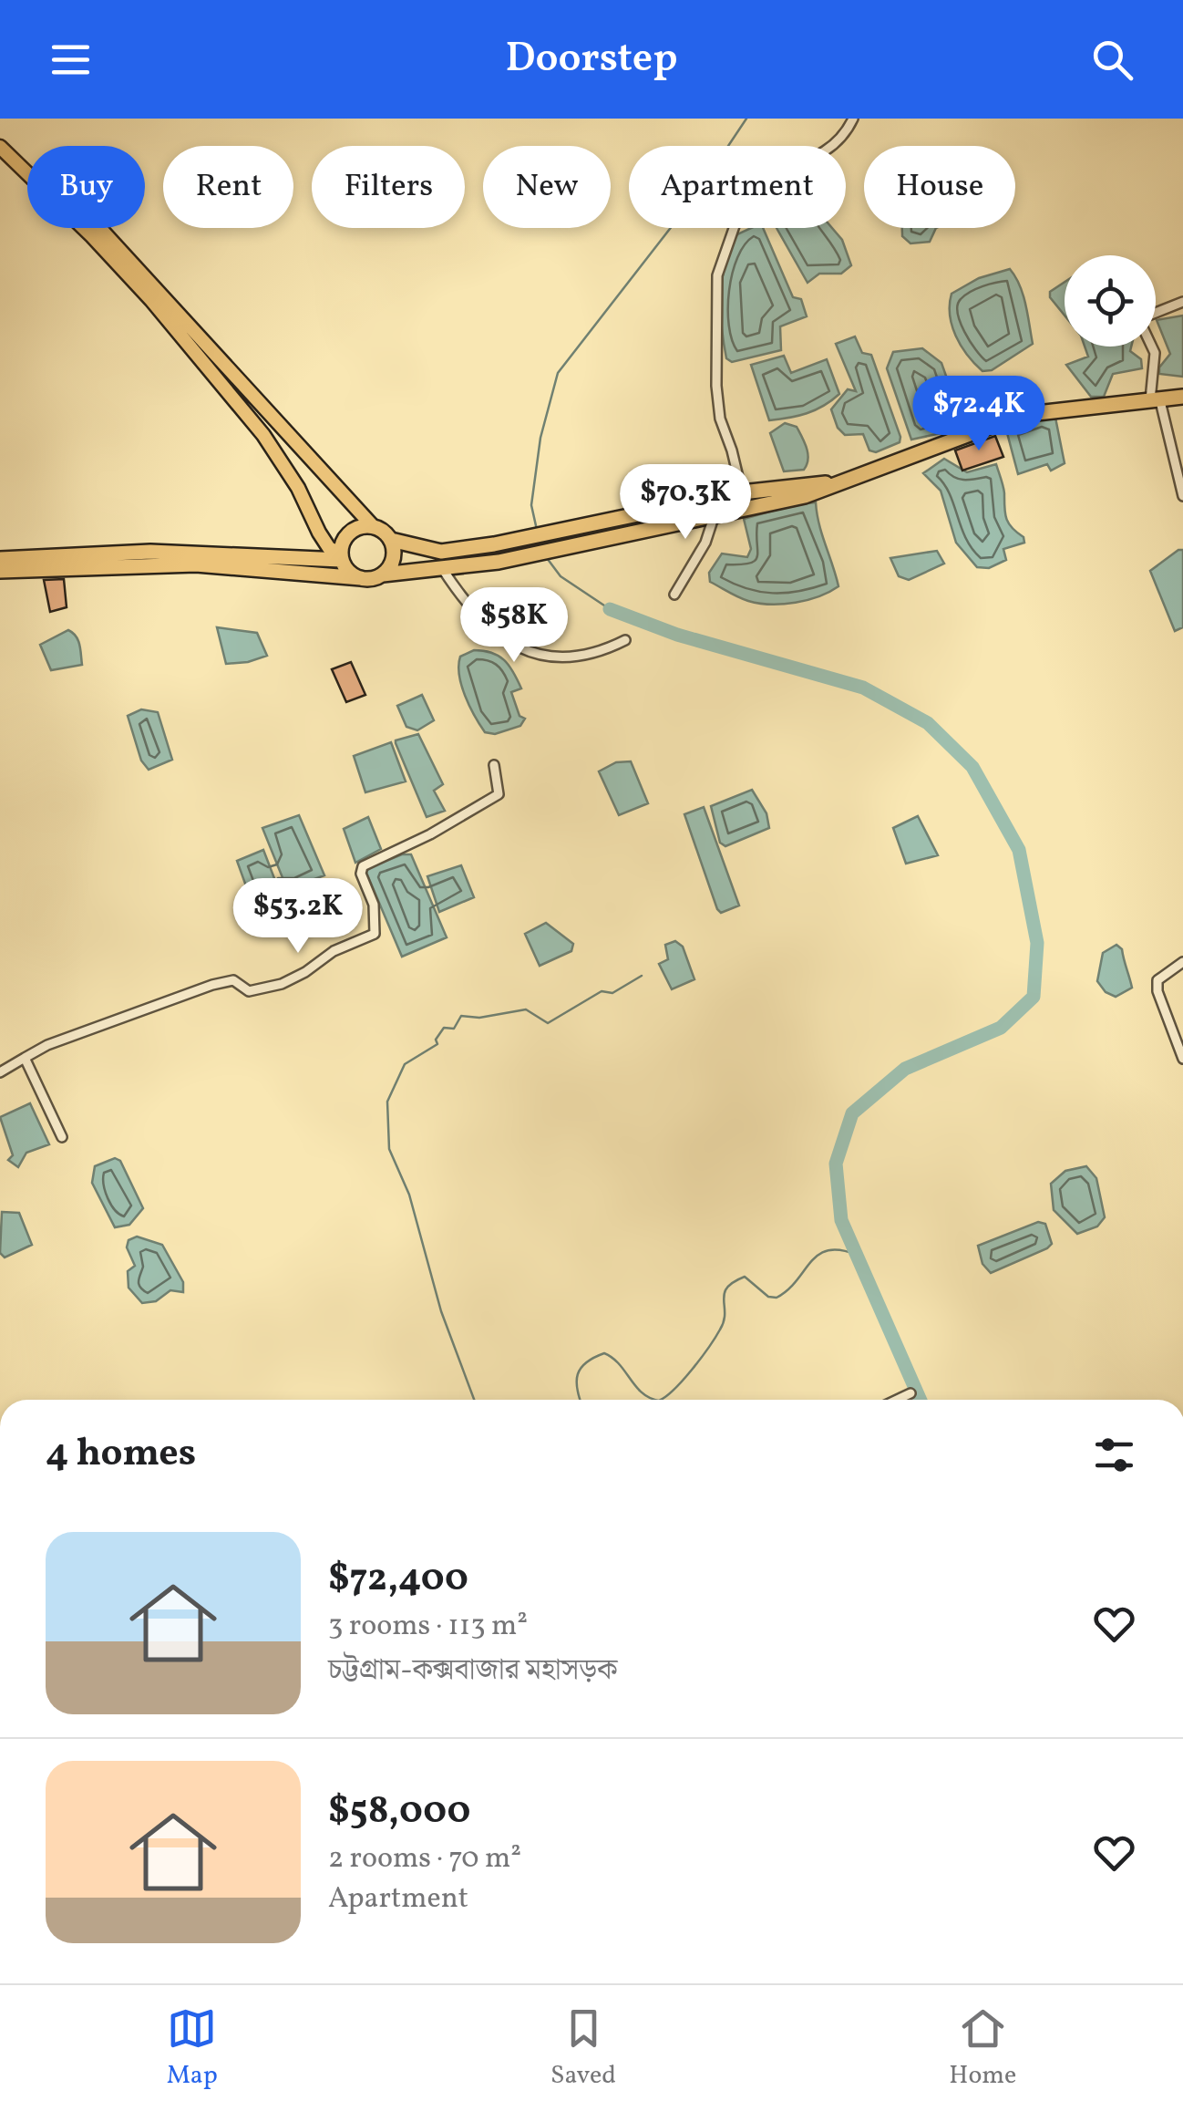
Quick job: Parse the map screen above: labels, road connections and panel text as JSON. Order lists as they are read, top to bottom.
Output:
{
  "page": {
    "header": "Doorstep",
    "chip": [
      "Buy",
      "Rent",
      "Filters",
      "New",
      "Apartment",
      "House"
    ],
    "price": [
      "$72.4K",
      "$70.3K",
      "$58K",
      "$53.2K"
    ],
    "heading": "4 homes",
    "list": [
      {
        "name": "$72,400",
        "note": "3 rooms · 113 m² · চট্টগ্রাম-কক্সবাজার মহাসড়ক"
      },
      {
        "name": "$58,000",
        "note": "2 rooms · 70 m² · Apartment"
      }
    ],
    "tabs": ["Map", "Saved", "Home"]
  }
}
